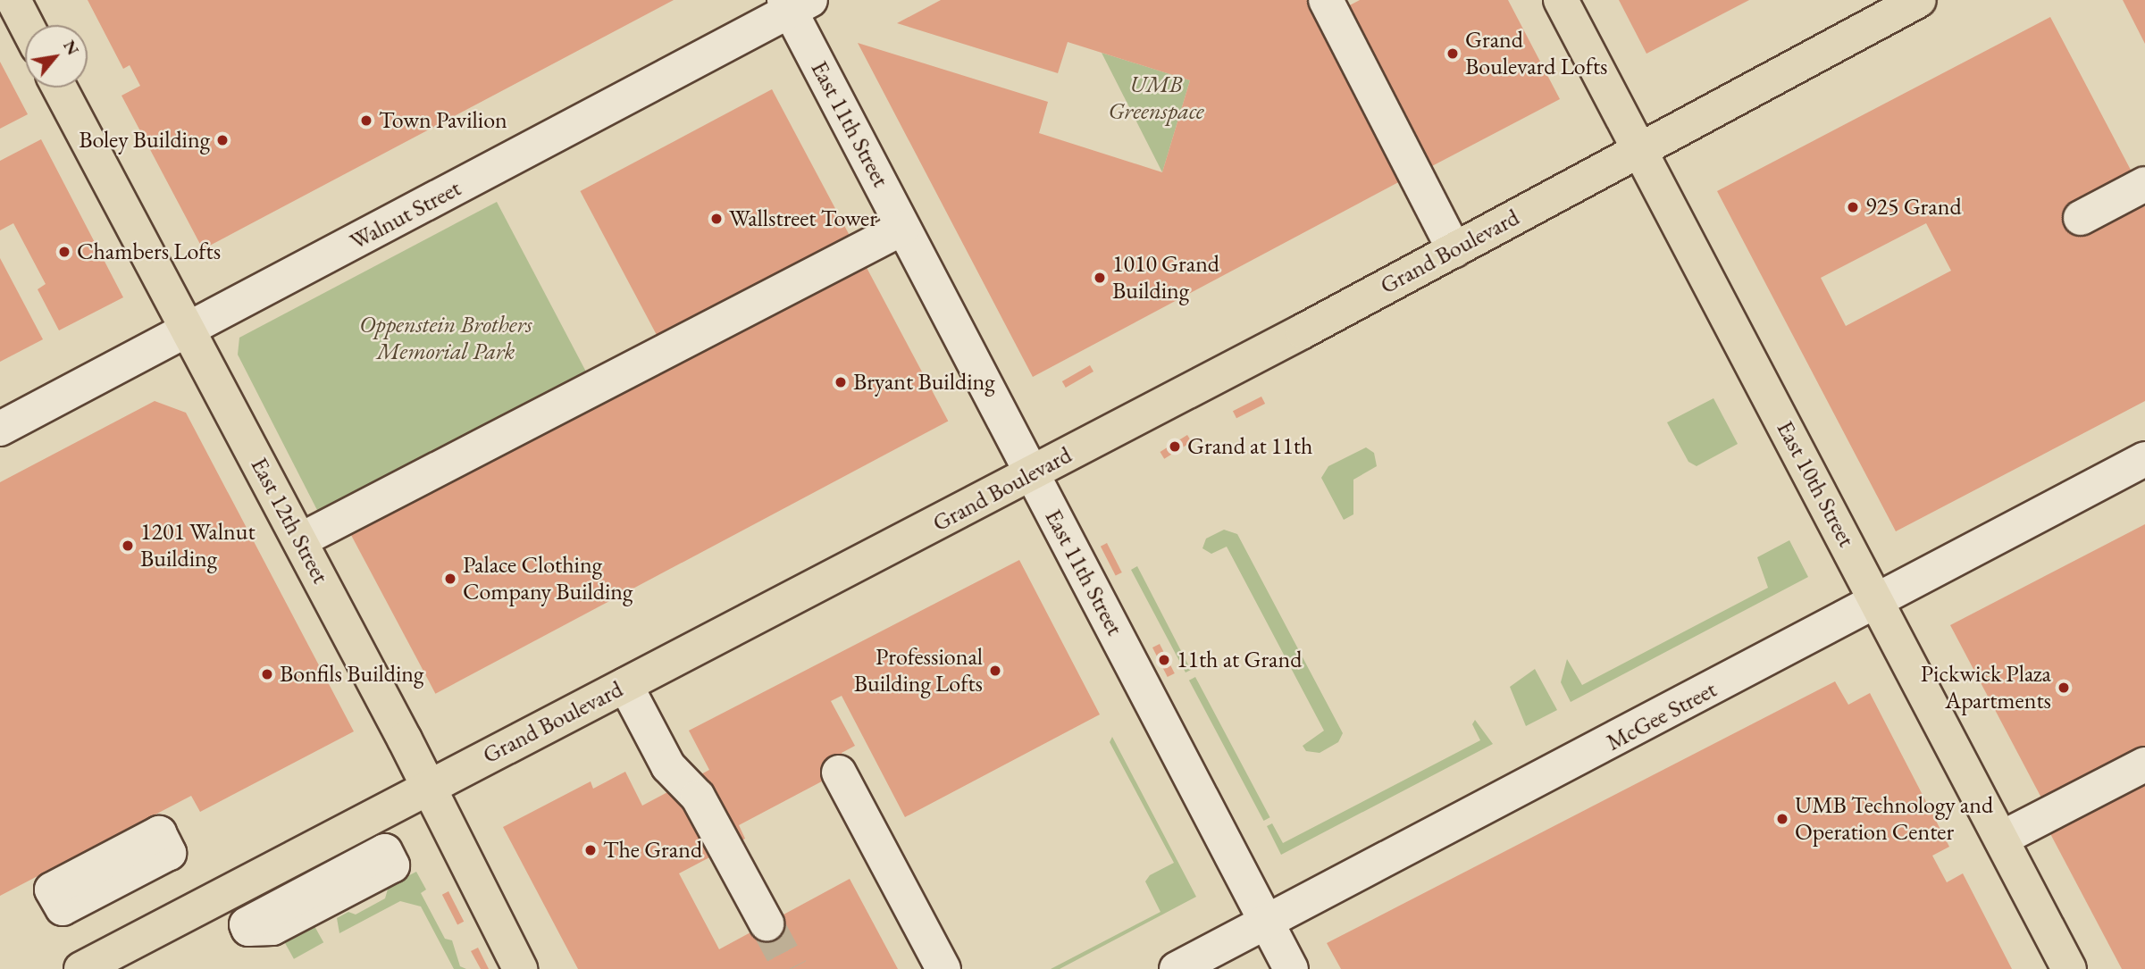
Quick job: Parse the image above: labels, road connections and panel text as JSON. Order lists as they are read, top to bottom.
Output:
{
  "streets": {
    "main road": ["Grand Boulevard", "East 10th Street", "East 12th Street"],
    "street": ["East 11th Street", "Walnut Street", "McGee Street"]
  },
  "crossings": [
    ["East 11th Street", "Walnut Street"],
    ["East 11th Street", "Grand Boulevard"],
    ["East 11th Street", "McGee Street"],
    ["Walnut Street", "East 12th Street"],
    ["Grand Boulevard", "East 10th Street"],
    ["Grand Boulevard", "East 12th Street"],
    ["East 10th Street", "McGee Street"]
  ],
  "parks": ["UMB Greenspace", "Oppenstein Brothers Memorial Park"],
  "places": [
    "Grand Boulevard Lofts",
    "Town Pavilion",
    "Boley Building",
    "925 Grand",
    "Wallstreet Tower",
    "Chambers Lofts",
    "1010 Grand Building",
    "Bryant Building",
    "Grand at 11th",
    "1201 Walnut Building",
    "Palace Clothing Company Building",
    "11th at Grand",
    "Professional Building Lofts",
    "Bonfils Building",
    "Pickwick Plaza Apartments",
    "UMB Technology and Operation Center",
    "The Grand"
  ],
  "north": "top right"
}
